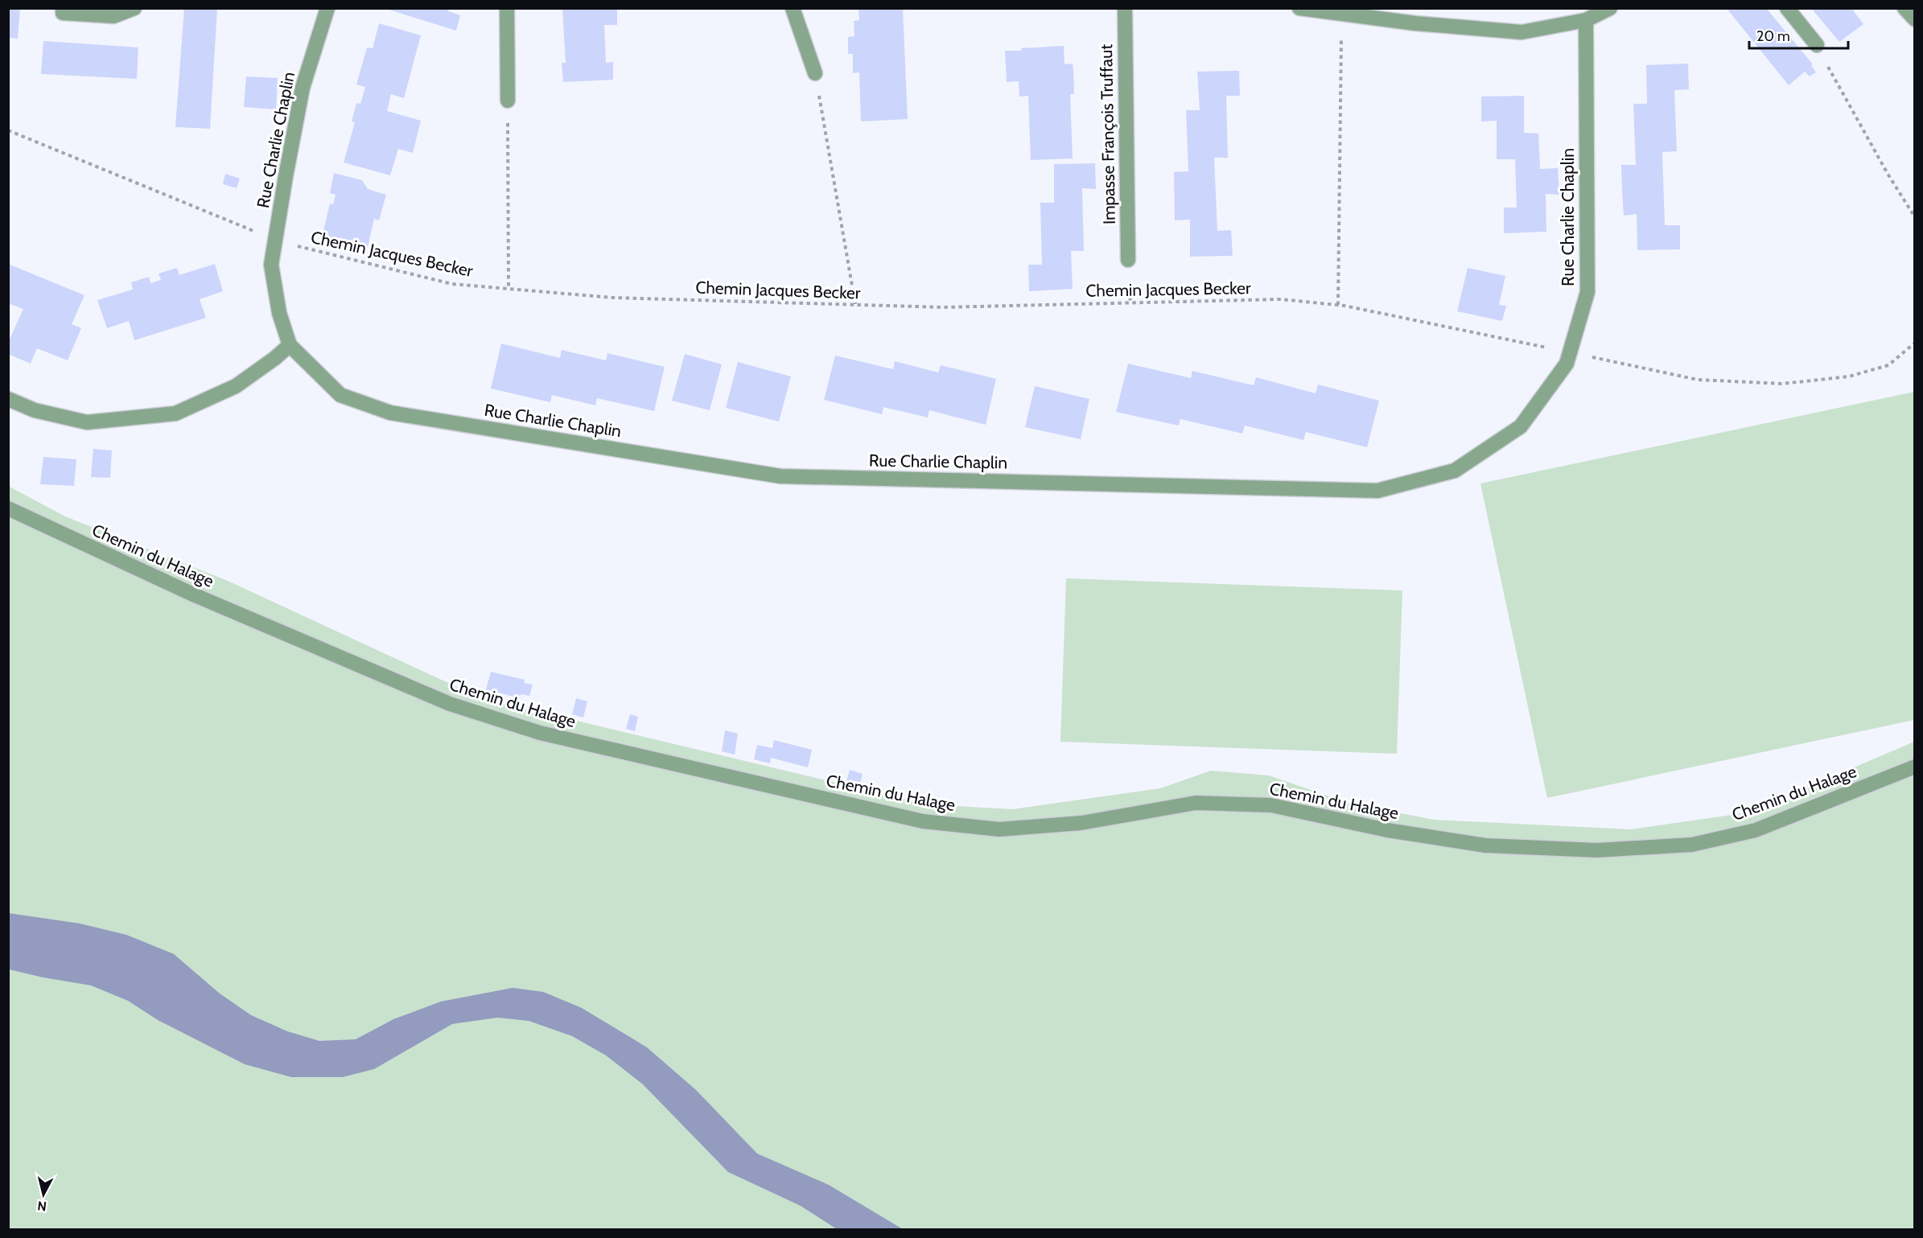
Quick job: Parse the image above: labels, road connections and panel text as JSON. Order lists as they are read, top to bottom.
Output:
{
  "streets": {
    "street": ["Impasse François Truffaut", "Rue Charlie Chaplin", "Chemin du Halage"],
    "path": ["Chemin Jacques Becker"]
  },
  "crossings": [
    ["Rue Charlie Chaplin", "Chemin Jacques Becker"]
  ],
  "scale_bar": "20 m",
  "north": "bottom"
}
